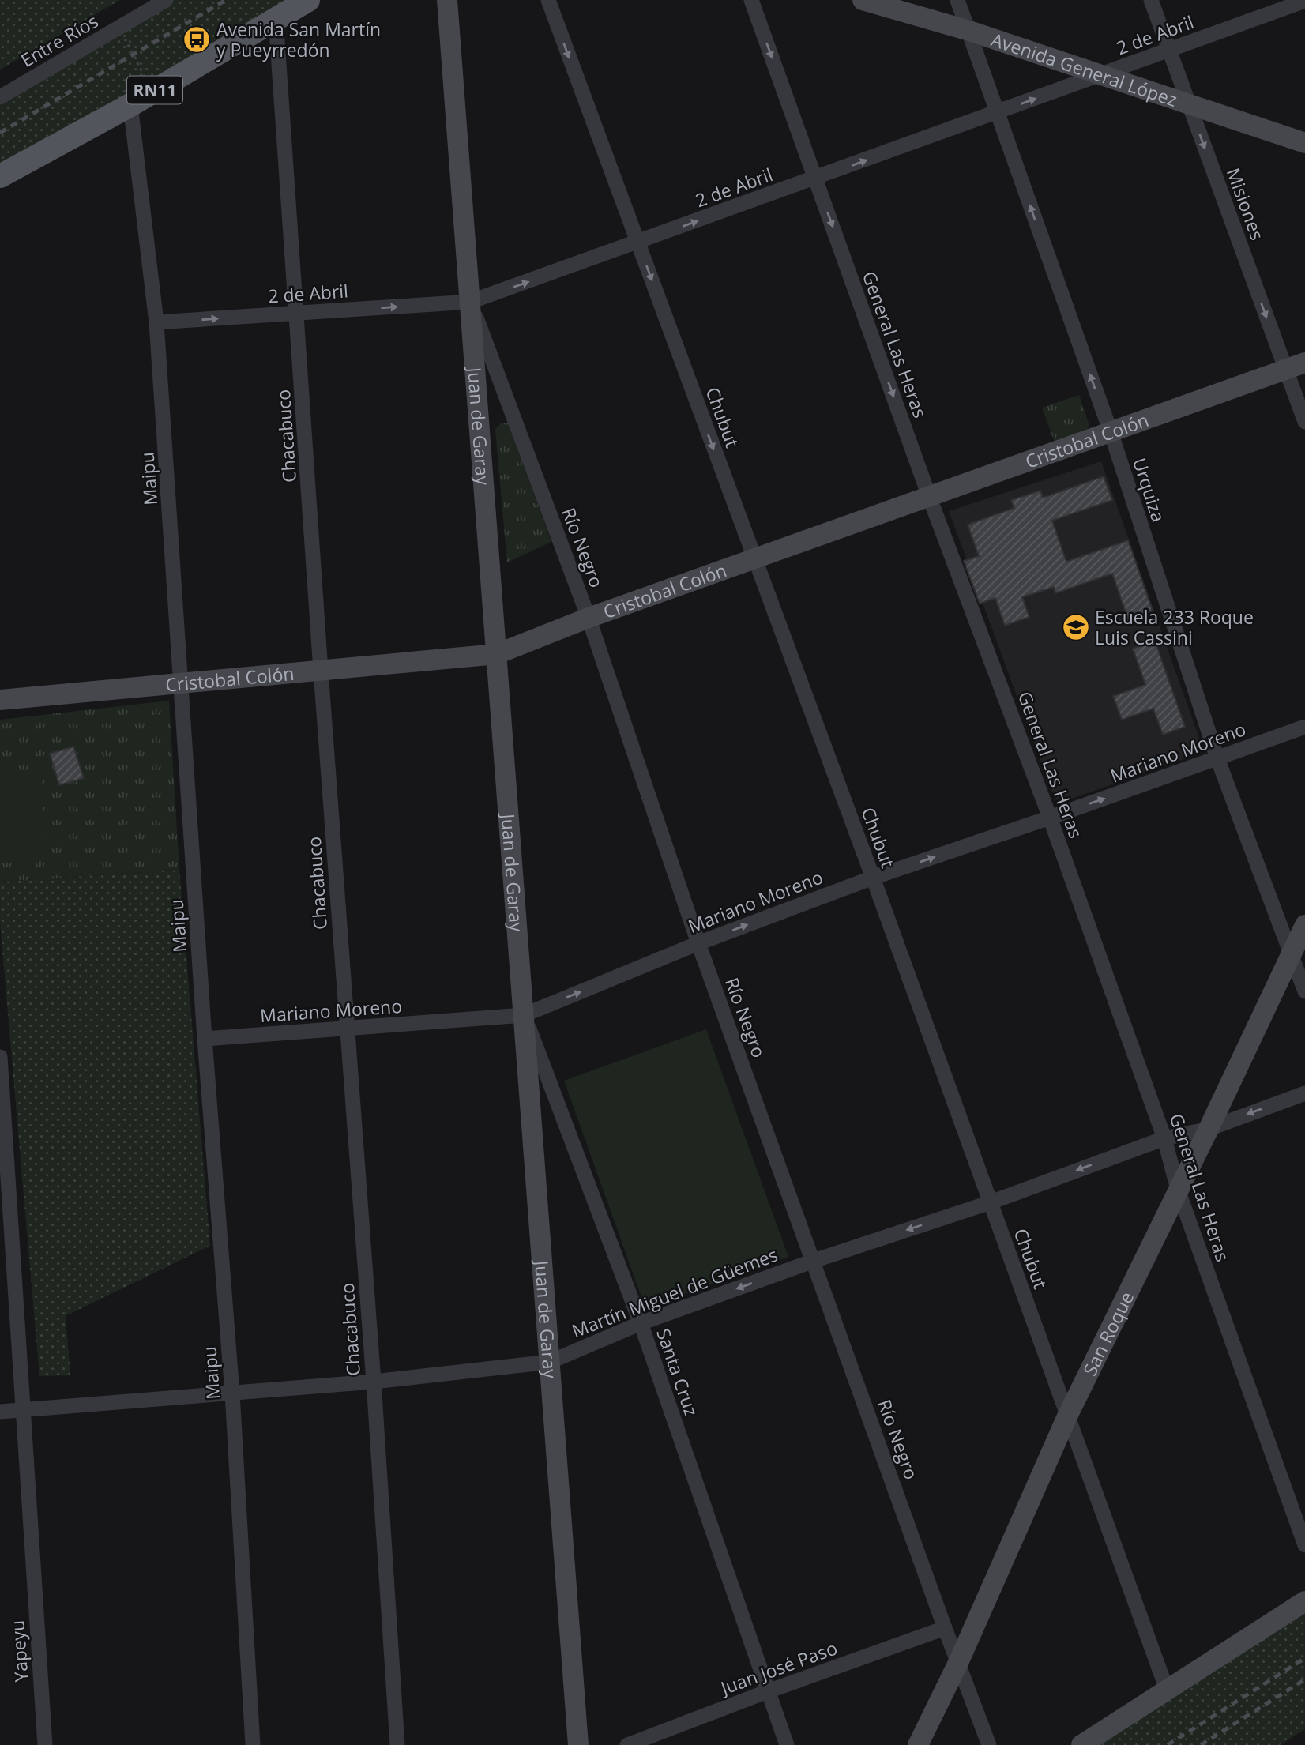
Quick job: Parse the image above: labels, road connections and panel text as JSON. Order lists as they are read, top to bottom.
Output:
{
  "streets": {
    "main road": ["RN11"],
    "street": [
      "2 de Abril",
      "Entre Ríos",
      "Avenida General López",
      "Misiones",
      "General Las Heras",
      "Chubut",
      "Juan de Garay",
      "Chacabuco",
      "Cristobal Colón",
      "Maipu",
      "Urquiza",
      "Río Negro",
      "Mariano Moreno",
      "Martín Miguel de Güemes",
      "San Roque",
      "Santa Cruz",
      "Yapeyu",
      "Juan José Paso"
    ]
  },
  "crossings": [
    ["2 de Abril", "Avenida General López"],
    ["2 de Abril", "Misiones"],
    ["2 de Abril", "General Las Heras"],
    ["2 de Abril", "Chubut"],
    ["2 de Abril", "Juan de Garay"],
    ["2 de Abril", "Chacabuco"],
    ["2 de Abril", "Maipu"],
    ["2 de Abril", "Urquiza"],
    ["2 de Abril", "Río Negro"],
    ["Avenida General López", "Misiones"],
    ["Avenida General López", "Urquiza"],
    ["RN11", "Chacabuco"],
    ["RN11", "Maipu"],
    ["Misiones", "Cristobal Colón"],
    ["General Las Heras", "Cristobal Colón"],
    ["General Las Heras", "Mariano Moreno"],
    ["General Las Heras", "Martín Miguel de Güemes"],
    ["General Las Heras", "San Roque"],
    ["Chubut", "Cristobal Colón"],
    ["Chubut", "Mariano Moreno"],
    ["Chubut", "Martín Miguel de Güemes"],
    ["Chubut", "San Roque"],
    ["Juan de Garay", "Cristobal Colón"],
    ["Juan de Garay", "Río Negro"],
    ["Juan de Garay", "Mariano Moreno"],
    ["Juan de Garay", "Martín Miguel de Güemes"],
    ["Juan de Garay", "Santa Cruz"],
    ["Chacabuco", "Cristobal Colón"],
    ["Chacabuco", "Mariano Moreno"],
    ["Chacabuco", "Martín Miguel de Güemes"],
    ["Cristobal Colón", "Maipu"],
    ["Cristobal Colón", "Urquiza"],
    ["Cristobal Colón", "Río Negro"],
    ["Maipu", "Mariano Moreno"],
    ["Maipu", "Martín Miguel de Güemes"],
    ["Urquiza", "Mariano Moreno"],
    ["Urquiza", "San Roque"],
    ["Río Negro", "Mariano Moreno"],
    ["Río Negro", "Martín Miguel de Güemes"],
    ["Río Negro", "San Roque"],
    ["Río Negro", "Juan José Paso"],
    ["Mariano Moreno", "Santa Cruz"],
    ["Martín Miguel de Güemes", "San Roque"],
    ["Martín Miguel de Güemes", "Santa Cruz"],
    ["Martín Miguel de Güemes", "Yapeyu"],
    ["Santa Cruz", "Juan José Paso"]
  ],
  "one_way": [
    "2 de Abril",
    "Misiones",
    "Mariano Moreno",
    "Martín Miguel de Güemes"
  ],
  "places": {
    "bus stop": ["Avenida San Martín y Pueyrredón"],
    "school or university": ["Escuela 233 Roque Luis Cassini"]
  }
}
